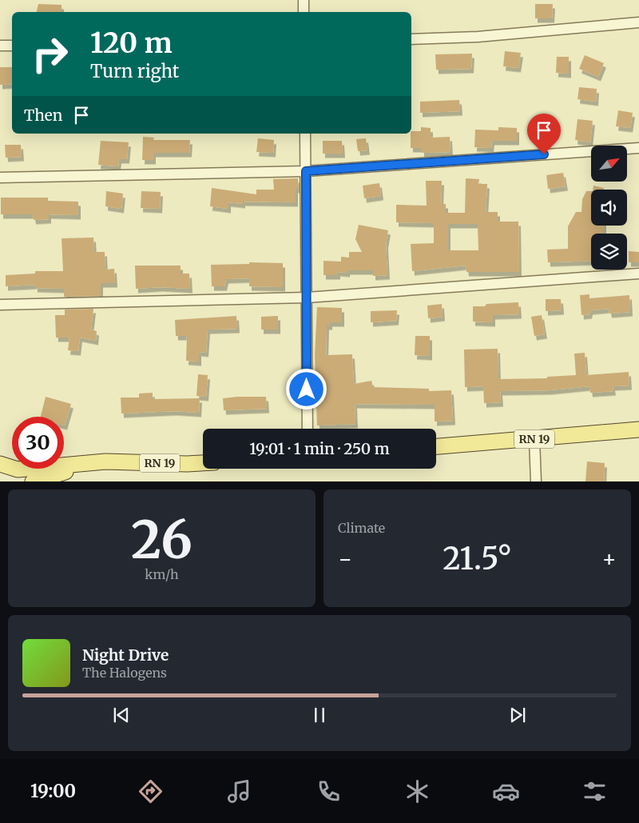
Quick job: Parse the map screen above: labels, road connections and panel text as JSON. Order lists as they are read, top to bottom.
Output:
{
  "streets": {
    "main road": ["RN 19"]
  },
  "north": "top right",
  "page": {
    "turn": ["120 m", "Turn right"],
    "then": "Then",
    "limit": "30",
    "trip": "19:01 · 1 min · 250 m",
    "tile": [
      ["26", "km/h"],
      "Climate"
    ],
    "heat": ["−", "21.5°", "+"],
    "song": ["Night Drive", "The Halogens"],
    "tabs": "19:00"
  }
}
